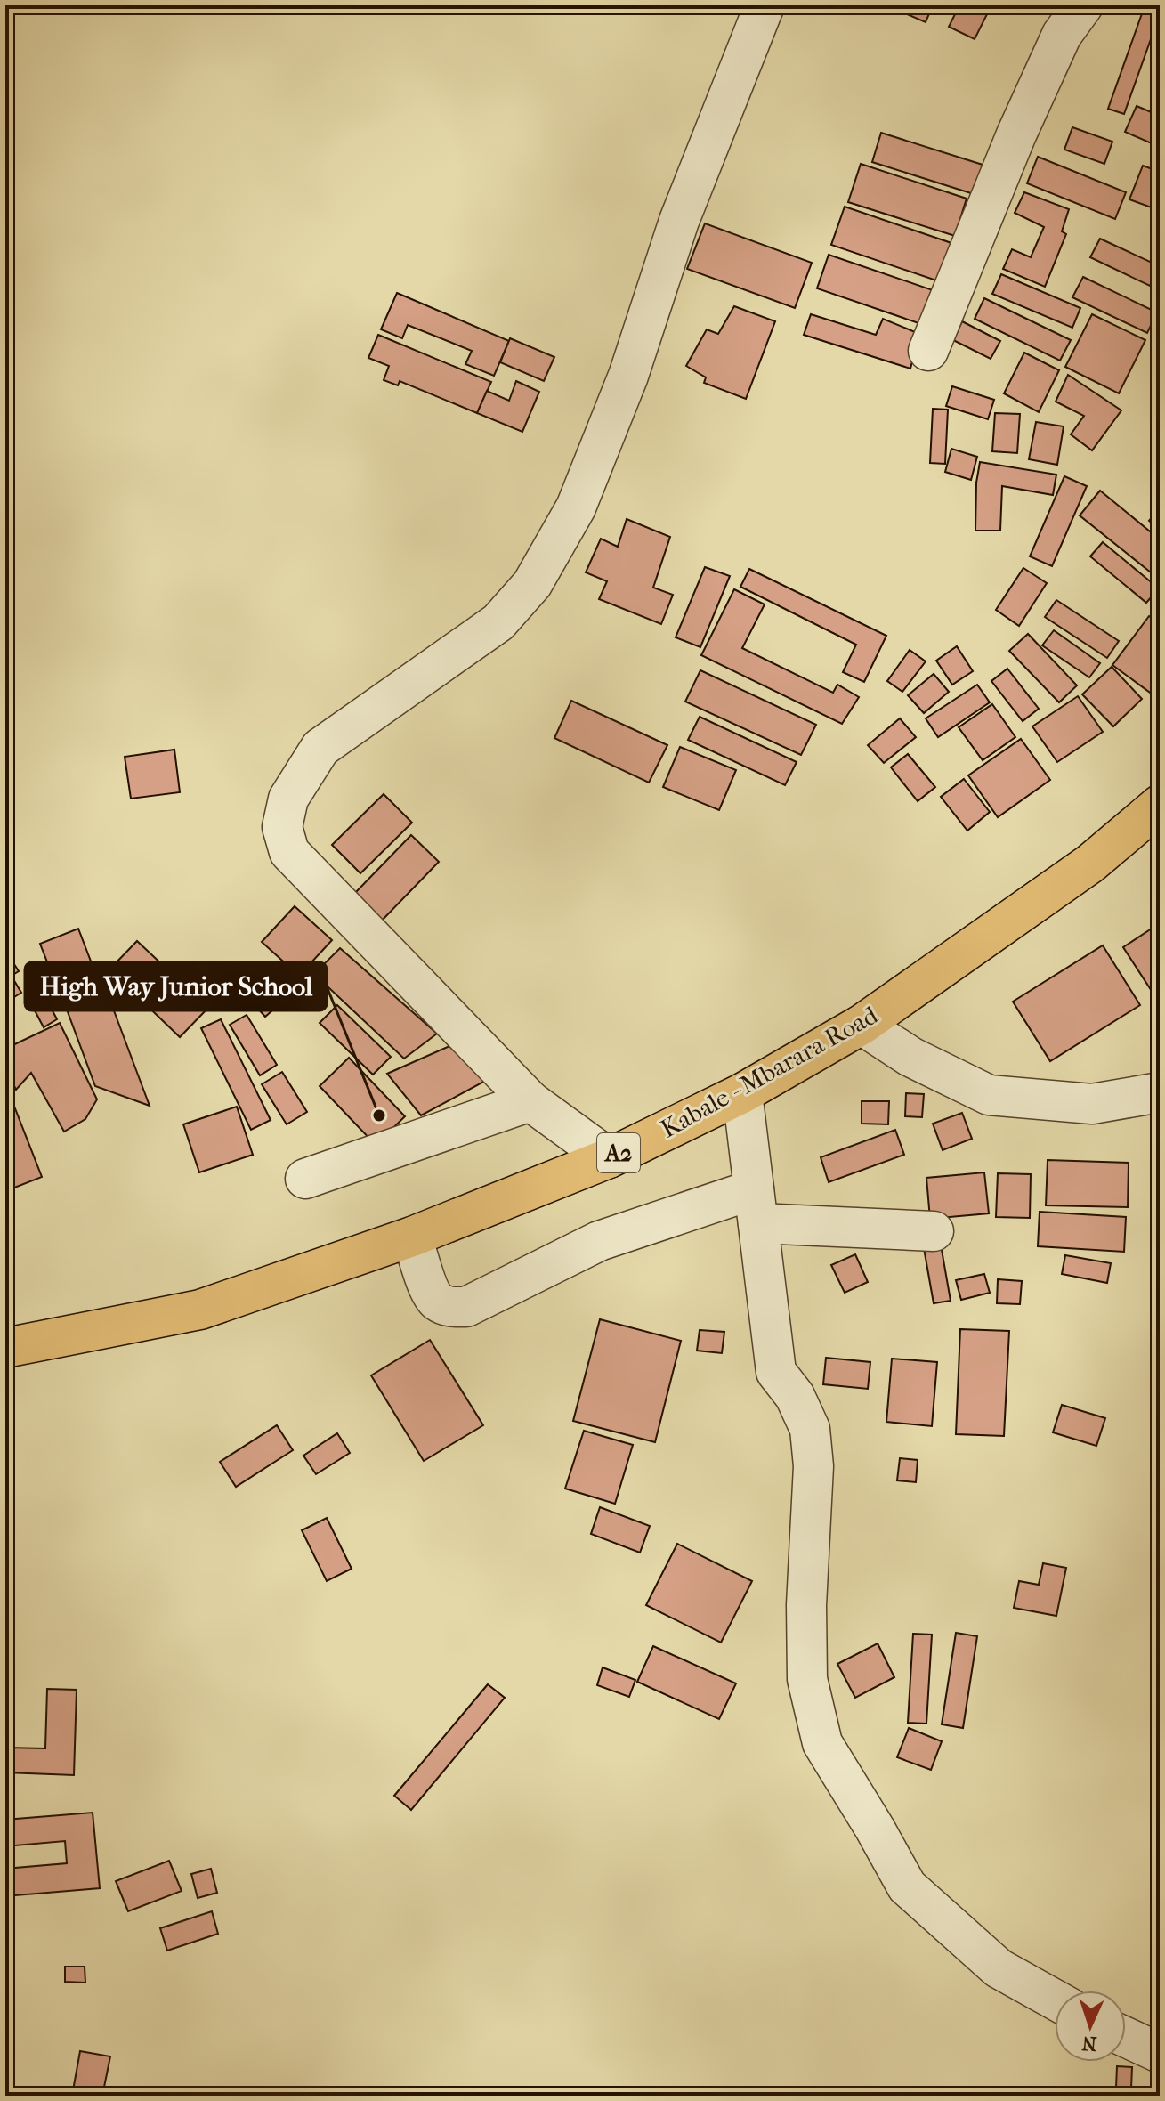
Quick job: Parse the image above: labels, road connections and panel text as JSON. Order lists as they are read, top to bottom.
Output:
{
  "streets": {
    "main road": ["Kabale - Mbarara Road", "A2"]
  },
  "places": ["High Way Junior School"],
  "north": "bottom"
}
